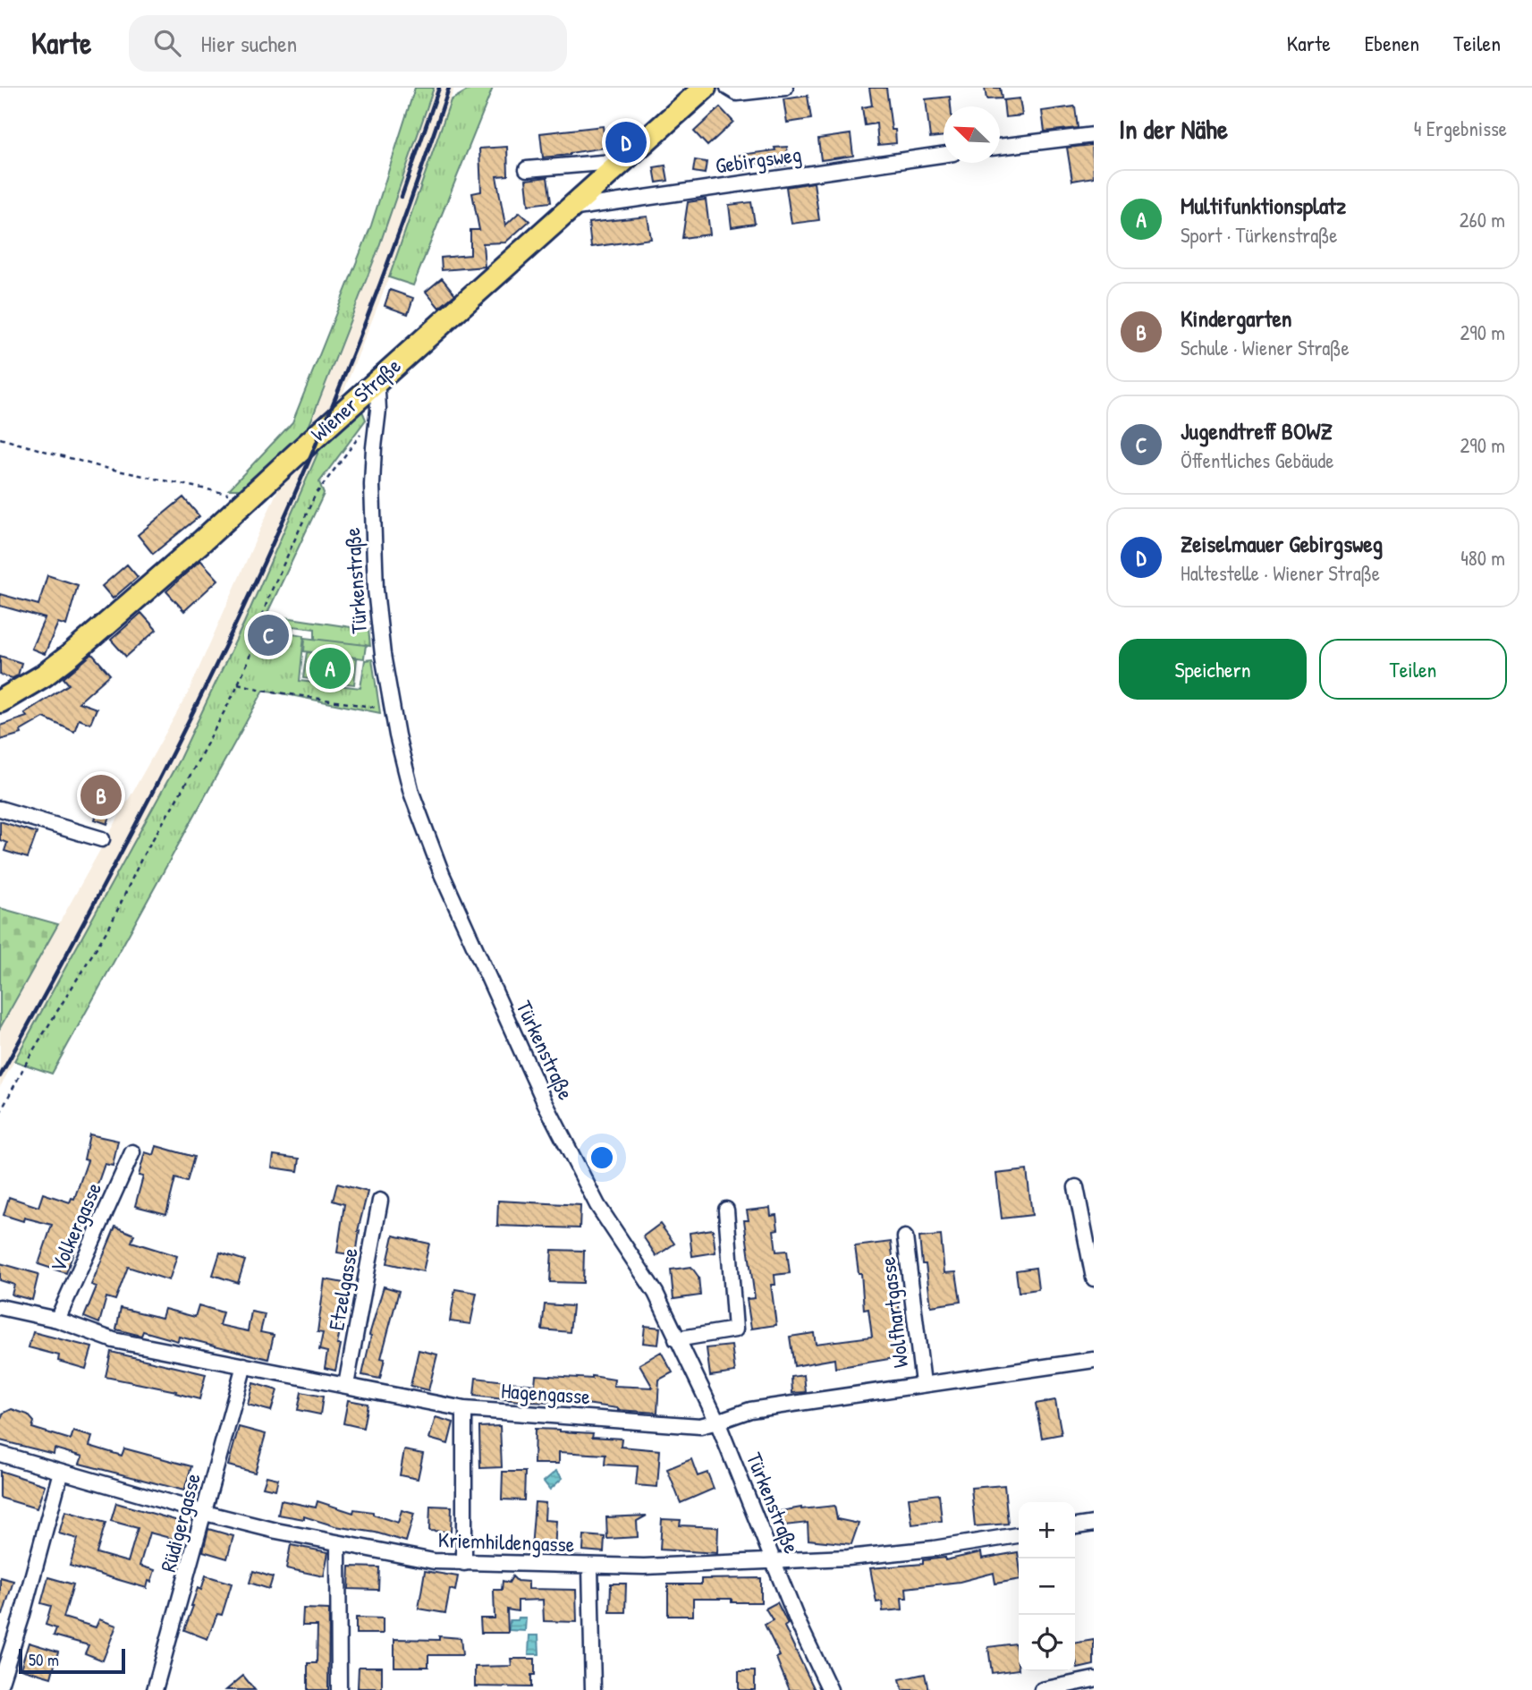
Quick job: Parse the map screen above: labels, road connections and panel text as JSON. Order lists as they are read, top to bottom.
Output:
{
  "streets": {
    "main road": ["Wiener Straße"],
    "street": [
      "Gebirgsweg",
      "Türkenstraße",
      "Volkergasse",
      "Etzelgasse",
      "Wolfhartgasse",
      "Hagengasse",
      "Rüdigergasse",
      "Kriemhildengasse"
    ]
  },
  "crossings": [
    ["Gebirgsweg", "Wiener Straße"],
    ["Wiener Straße", "Türkenstraße"],
    ["Türkenstraße", "Hagengasse"],
    ["Türkenstraße", "Kriemhildengasse"],
    ["Volkergasse", "Hagengasse"],
    ["Etzelgasse", "Hagengasse"],
    ["Wolfhartgasse", "Hagengasse"],
    ["Hagengasse", "Rüdigergasse"],
    ["Rüdigergasse", "Kriemhildengasse"]
  ],
  "scale_bar": "50 m",
  "north": "top left",
  "page": {
    "header": "Karte",
    "search": "Hier suchen",
    "nav": ["Karte", "Ebenen", "Teilen"],
    "heading": ["In der Nähe", "4 Ergebnisse"],
    "pins": [
      "D",
      "C",
      "A",
      "B"
    ],
    "list": [
      {
        "mark": "A",
        "name": "Multifunktionsplatz",
        "note": "Sport · Türkenstraße",
        "value": "260 m"
      },
      {
        "mark": "B",
        "name": "Kindergarten",
        "note": "Schule · Wiener Straße",
        "value": "290 m"
      },
      {
        "mark": "C",
        "name": "Jugendtreff BOWZ",
        "note": "Öffentliches Gebäude",
        "value": "290 m"
      },
      {
        "mark": "D",
        "name": "Zeiselmauer Gebirgsweg",
        "note": "Haltestelle · Wiener Straße",
        "value": "480 m"
      }
    ],
    "buttons": ["Speichern", "Teilen"],
    "map_buttons": ["+", "−"],
    "scale": "50 m"
  }
}
